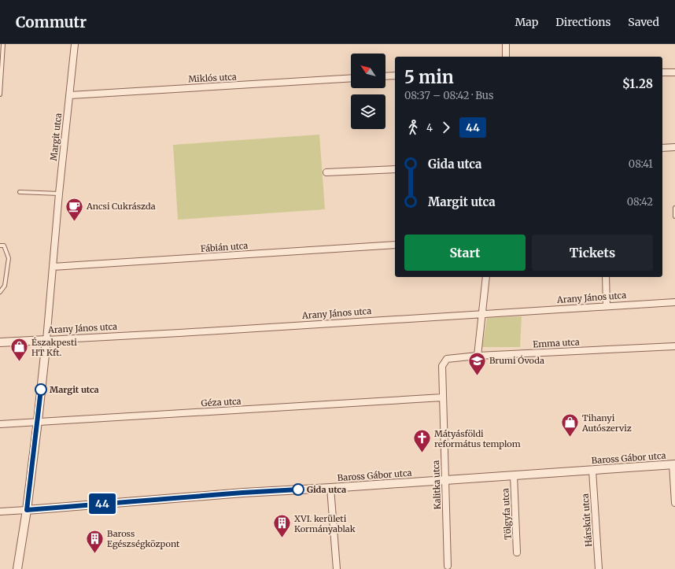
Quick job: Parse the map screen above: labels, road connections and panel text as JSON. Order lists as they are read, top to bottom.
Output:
{
  "streets": {
    "street": [
      "Miklós utca",
      "Margit utca",
      "Fábián utca",
      "Arany János utca",
      "Emma utca",
      "Géza utca",
      "Baross Gábor utca",
      "Kalitka utca",
      "Tölgyfa utca",
      "Hárskút utca"
    ]
  },
  "crossings": [
    ["Miklós utca", "Margit utca"],
    ["Margit utca", "Fábián utca"],
    ["Margit utca", "Arany János utca"],
    ["Margit utca", "Géza utca"],
    ["Margit utca", "Baross Gábor utca"],
    ["Emma utca", "Kalitka utca"],
    ["Géza utca", "Kalitka utca"],
    ["Baross Gábor utca", "Kalitka utca"],
    ["Baross Gábor utca", "Tölgyfa utca"],
    ["Baross Gábor utca", "Hárskút utca"]
  ],
  "places": {
    "cafe": ["Ancsi Cukrászda"],
    "shop": ["Északpesti HT Kft.", "Tihanyi Autószerviz"],
    "school or university": ["Brumi Óvoda"],
    "other": ["Margit utca", "Gida utca"],
    "church": ["Mátyásföldi református templom"],
    "building": ["XVI. kerületi Kormányablak", "Baross Egészségközpont"]
  },
  "lines": ["bus line 44"],
  "north": "top left",
  "page": {
    "header": "Commutr",
    "nav": ["Map", "Directions", "Saved"],
    "on_map": "44",
    "heading": ["5 min", "08:37 – 08:42 · Bus", "$1.28"],
    "legs": ["4", "44"],
    "list": [
      {
        "name": "Gida utca",
        "value": "08:41"
      },
      {
        "name": "Margit utca",
        "value": "08:42"
      }
    ],
    "buttons": ["Start", "Tickets"]
  }
}
